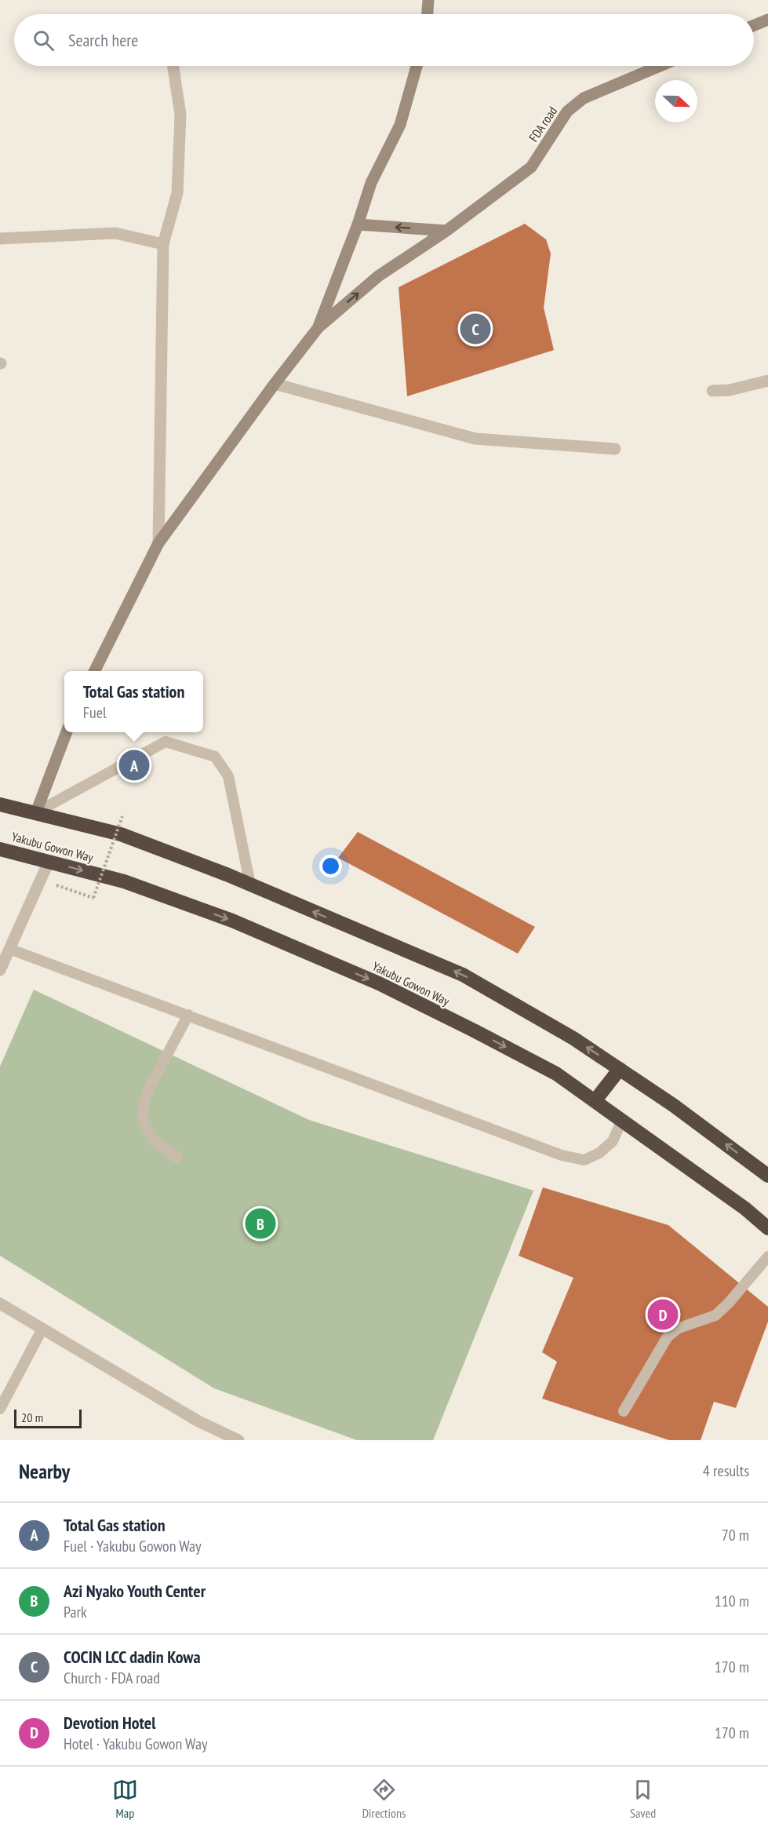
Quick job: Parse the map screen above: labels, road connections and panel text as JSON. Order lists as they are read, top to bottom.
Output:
{
  "streets": {
    "highway": ["Yakubu Gowon Way"],
    "street": ["FDA road"]
  },
  "one_way": ["FDA road"],
  "scale_bar": "20 m",
  "north": "right",
  "page": {
    "search": "Search here",
    "pins": [
      "C",
      "A",
      "B",
      "D"
    ],
    "popup": ["Total Gas station", "Fuel"],
    "scale": "20 m",
    "heading": ["Nearby", "4 results"],
    "list": [
      {
        "mark": "A",
        "name": "Total Gas station",
        "note": "Fuel · Yakubu Gowon Way",
        "value": "70 m"
      },
      {
        "mark": "B",
        "name": "Azi Nyako Youth Center",
        "note": "Park",
        "value": "110 m"
      },
      {
        "mark": "C",
        "name": "COCIN LCC dadin Kowa",
        "note": "Church · FDA road",
        "value": "170 m"
      },
      {
        "mark": "D",
        "name": "Devotion Hotel",
        "note": "Hotel · Yakubu Gowon Way",
        "value": "170 m"
      }
    ],
    "nav": ["Map", "Directions", "Saved"]
  }
}
